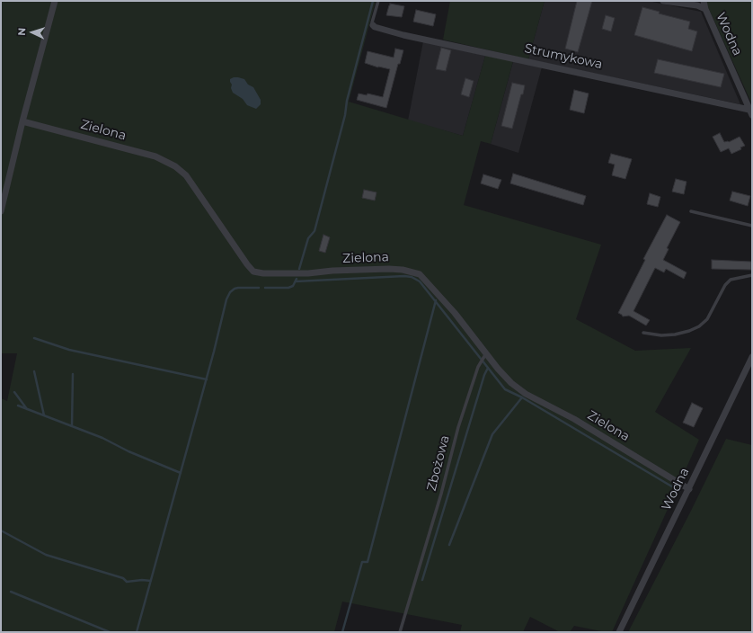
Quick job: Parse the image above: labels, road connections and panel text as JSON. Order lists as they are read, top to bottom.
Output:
{
  "streets": {
    "street": ["Wodna", "Strumykowa", "Zielona"],
    "lane": ["Zbożowa"]
  },
  "crossings": [
    ["Wodna", "Strumykowa"],
    ["Wodna", "Zielona"],
    ["Zielona", "Zbożowa"]
  ],
  "north": "left"
}
